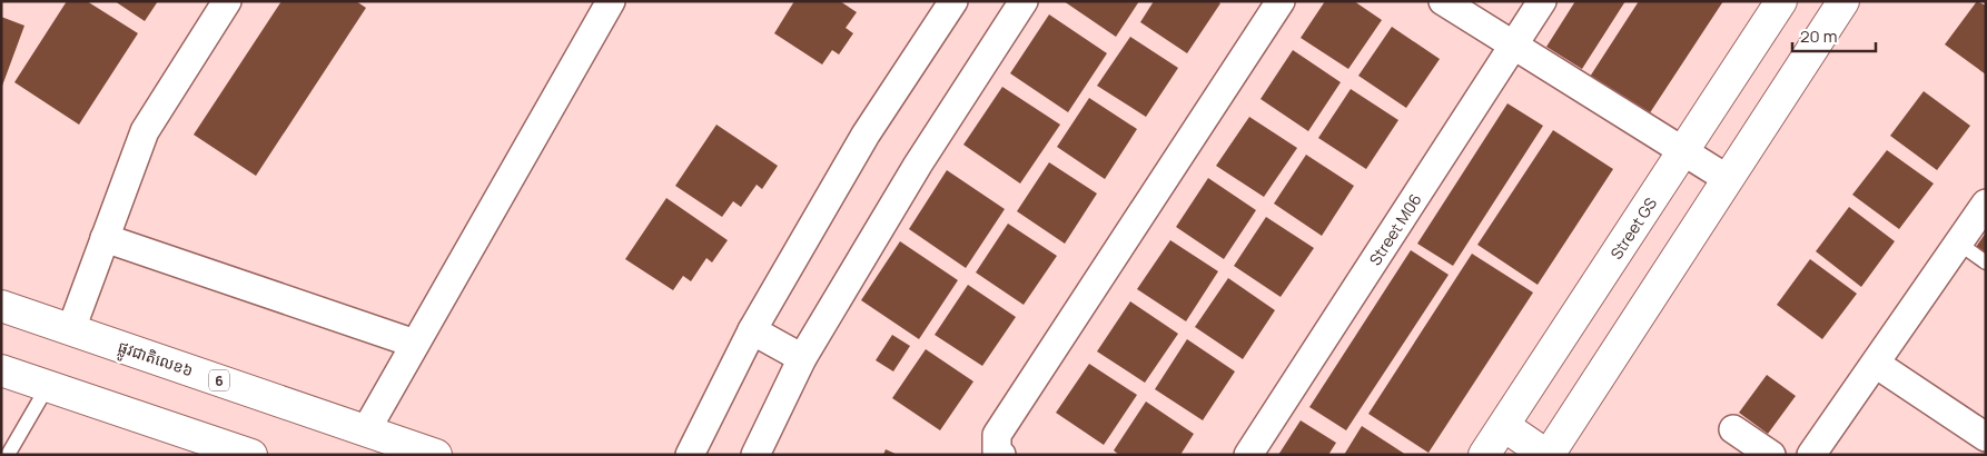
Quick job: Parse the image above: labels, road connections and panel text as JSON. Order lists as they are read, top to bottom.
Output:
{
  "streets": {
    "main road": ["Street GS", "ផ្លូវជាតិលេខ៦", "6"],
    "street": ["Street M06"]
  },
  "scale_bar": "20 m"
}
